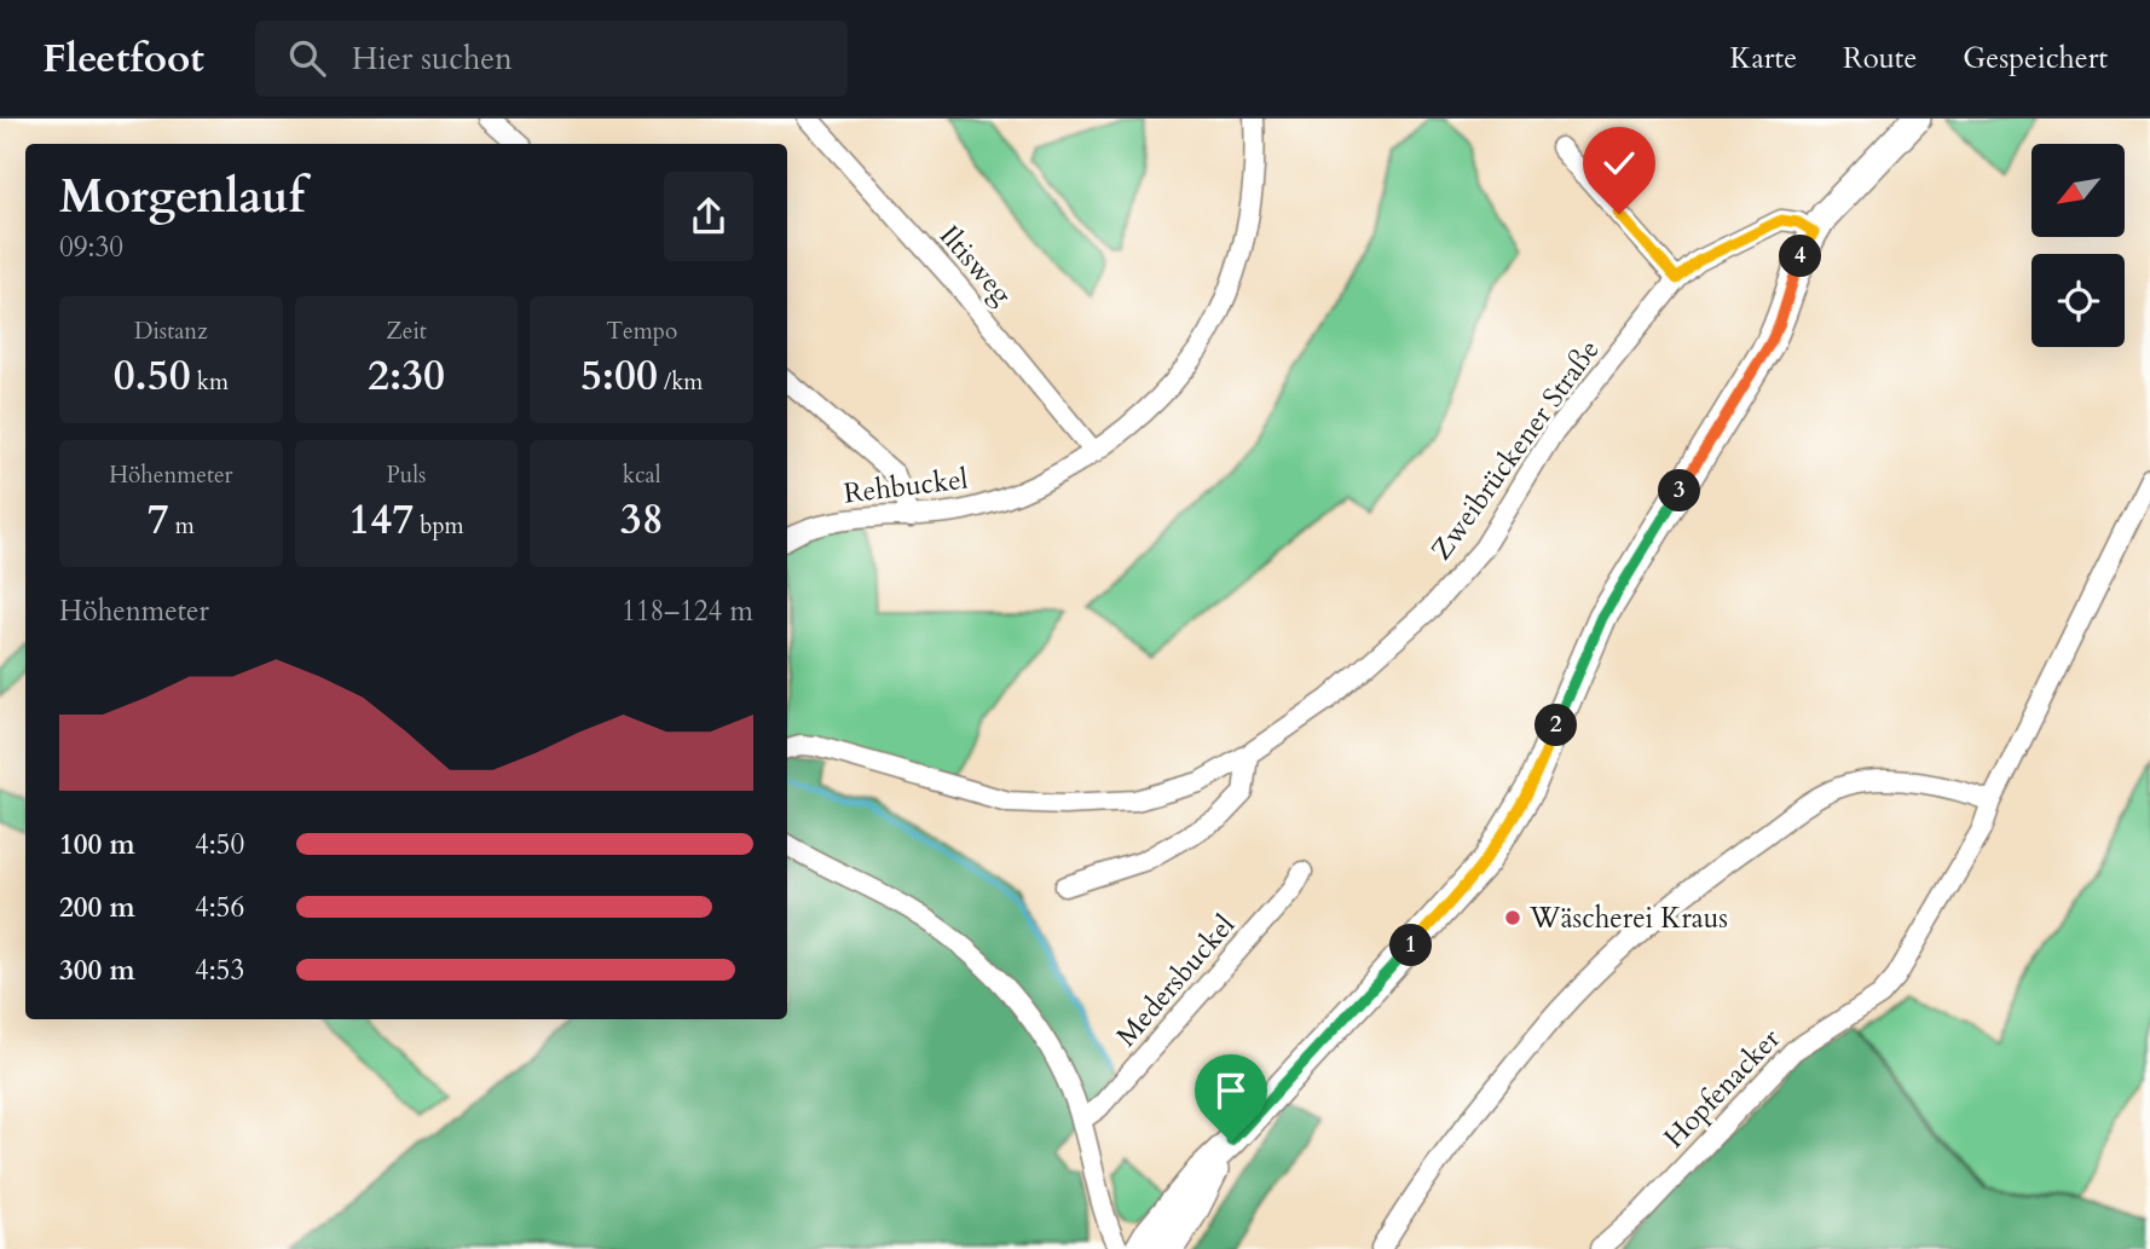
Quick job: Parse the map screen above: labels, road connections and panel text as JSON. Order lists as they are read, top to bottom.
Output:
{
  "streets": {
    "street": [
      "Iltisweg",
      "Zweibrückener Straße",
      "Rehbuckel",
      "Medersbuckel",
      "Hopfenacker"
    ]
  },
  "crossings": [
    ["Iltisweg", "Rehbuckel"]
  ],
  "places": ["Wäscherei Kraus"],
  "north": "bottom left",
  "page": {
    "header": "Fleetfoot",
    "search": "Hier suchen",
    "nav": ["Karte", "Route", "Gespeichert"],
    "heading": ["Morgenlauf", "09:30"],
    "pins": [
      "4",
      "3",
      "2",
      "1"
    ],
    "stats": [
      ["Distanz", "0.50 km"],
      ["Zeit", "2:30"],
      ["Tempo", "5:00 /km"],
      ["Höhenmeter", "7 m"],
      ["Puls", "147 bpm"],
      ["kcal", "38"]
    ],
    "chart": ["Höhenmeter", "118–124 m"],
    "list": [
      {
        "name": "100 m",
        "note": "4:50"
      },
      {
        "name": "200 m",
        "note": "4:56"
      },
      {
        "name": "300 m",
        "note": "4:53"
      }
    ]
  }
}
